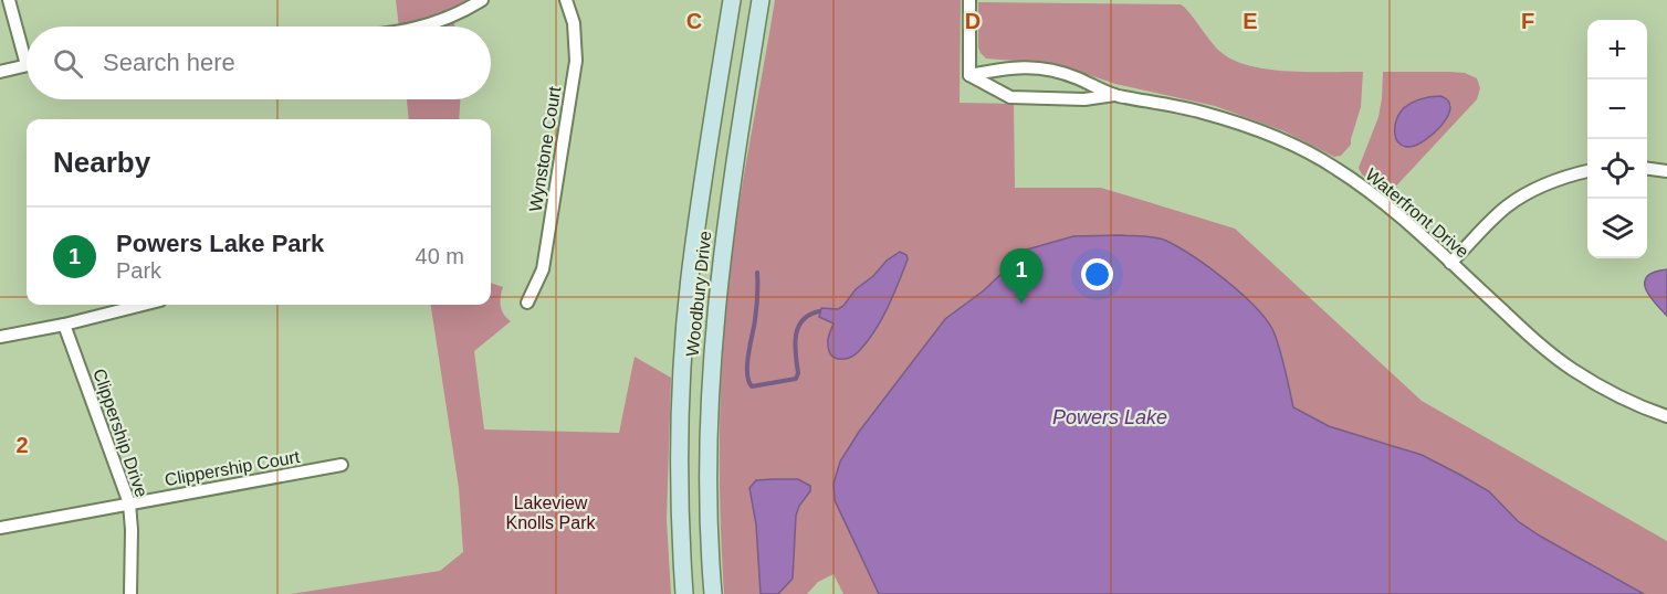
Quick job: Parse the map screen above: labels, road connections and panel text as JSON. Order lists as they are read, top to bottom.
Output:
{
  "streets": {
    "main road": ["Woodbury Drive"],
    "street": [
      "Wynstone Court",
      "Waterfront Drive",
      "Clippership Drive",
      "Clippership Court"
    ]
  },
  "crossings": [
    ["Clippership Drive", "Clippership Court"]
  ],
  "water": ["Powers Lake"],
  "parks": ["Lakeview Knolls Park"],
  "page": {
    "map_buttons": ["+", "−"],
    "search": "Search here",
    "heading": "Nearby",
    "list": [
      {
        "mark": "1",
        "name": "Powers Lake Park",
        "note": "Park",
        "value": "40 m"
      }
    ],
    "pins": "1"
  },
  "grid": {
    "columns": [
      "C",
      "D",
      "E",
      "F"
    ],
    "rows": ["2"]
  }
}
